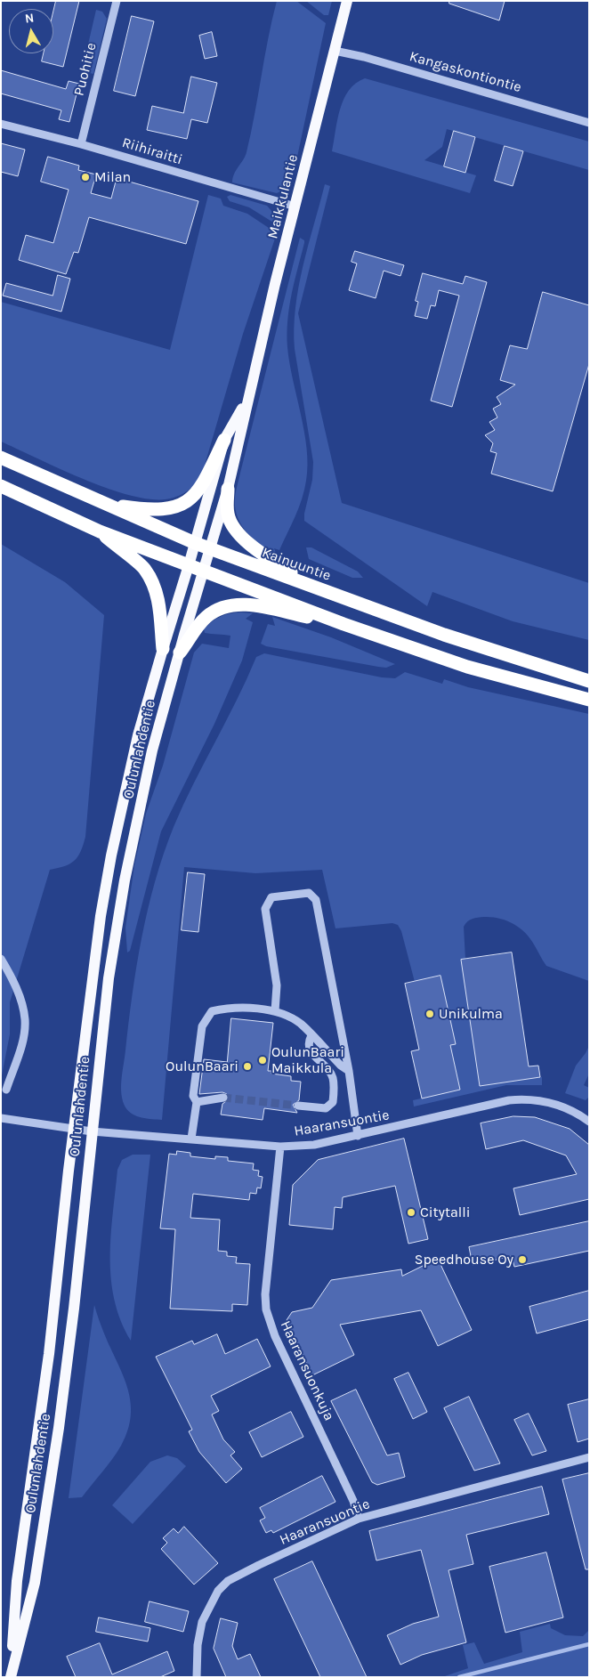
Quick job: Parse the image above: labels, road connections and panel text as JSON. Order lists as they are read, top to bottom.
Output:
{
  "streets": {
    "highway": ["Kainuuntie"],
    "main road": ["Maikkulantie", "Oulunlahdentie"],
    "street": [
      "Puohitie",
      "Kangaskontiontie",
      "Riihiraitti",
      "Haaransuontie",
      "Haaransuonkuja"
    ]
  },
  "crossings": [
    ["Puohitie", "Riihiraitti"],
    ["Kangaskontiontie", "Maikkulantie"],
    ["Riihiraitti", "Maikkulantie"],
    ["Maikkulantie", "Kainuuntie"],
    ["Maikkulantie", "Oulunlahdentie"],
    ["Kainuuntie", "Oulunlahdentie"],
    ["Oulunlahdentie", "Haaransuontie"],
    ["Haaransuontie", "Haaransuonkuja"]
  ],
  "places": [
    "Milan",
    "Unikulma",
    "OulunBaari Maikkula",
    "OulunBaari",
    "Citytalli",
    "Speedhouse Oy"
  ],
  "north": "top"
}
